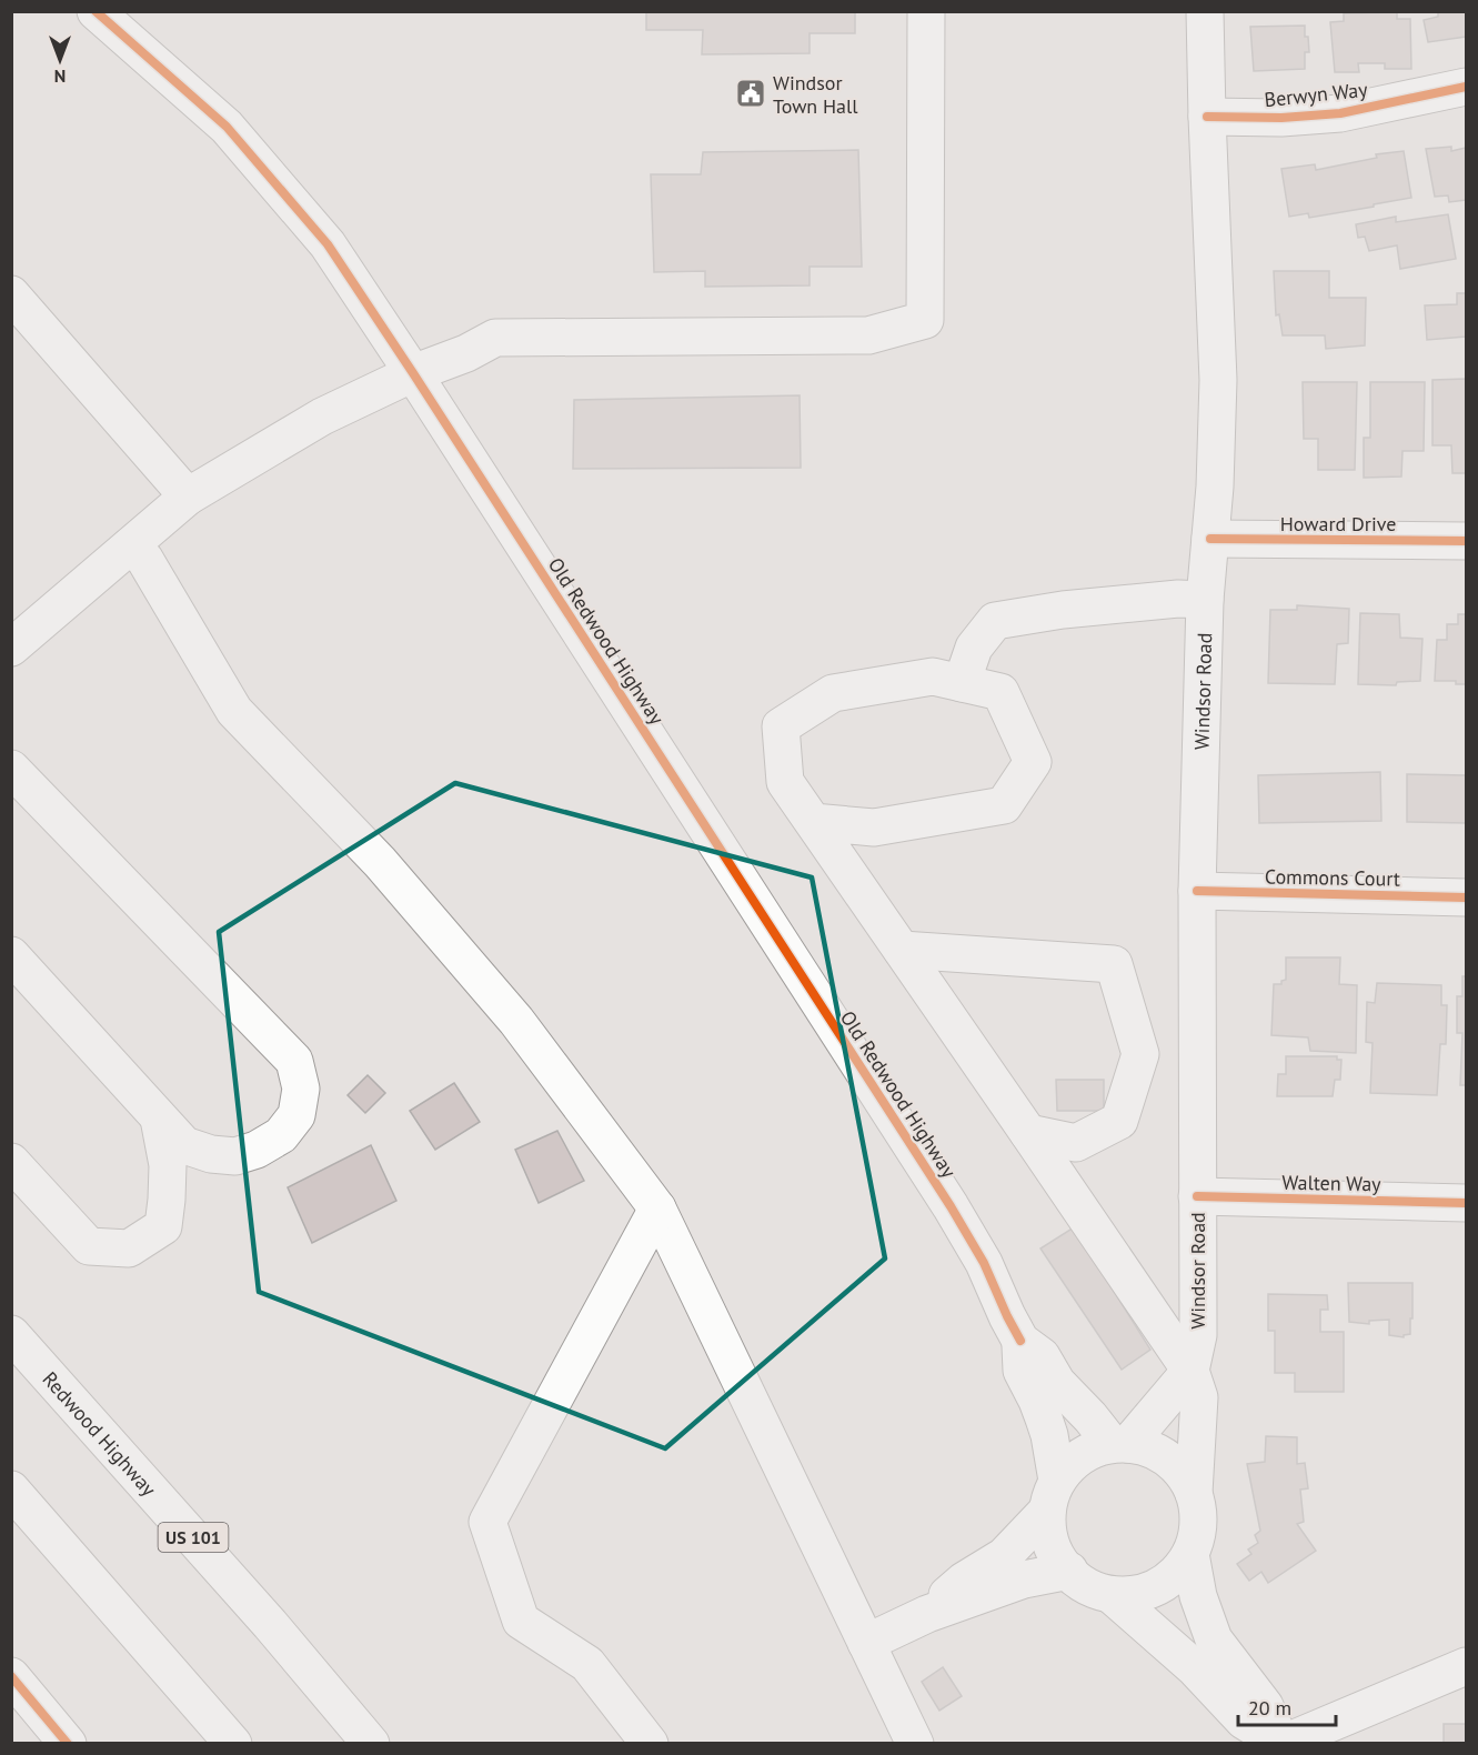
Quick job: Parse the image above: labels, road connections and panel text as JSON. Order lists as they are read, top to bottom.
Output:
{
  "streets": {
    "main road": [
      "Berwyn Way",
      "Howard Drive",
      "Old Redwood Highway",
      "Windsor Road",
      "Commons Court",
      "Walten Way",
      "Redwood Highway",
      "US 101"
    ]
  },
  "crossings": [
    ["Berwyn Way", "Windsor Road"],
    ["Howard Drive", "Windsor Road"],
    ["Old Redwood Highway", "Windsor Road"],
    ["Windsor Road", "Commons Court"],
    ["Windsor Road", "Walten Way"]
  ],
  "places": {
    "public building": ["Windsor Town Hall"]
  },
  "scale_bar": "20 m",
  "north": "bottom"
}
